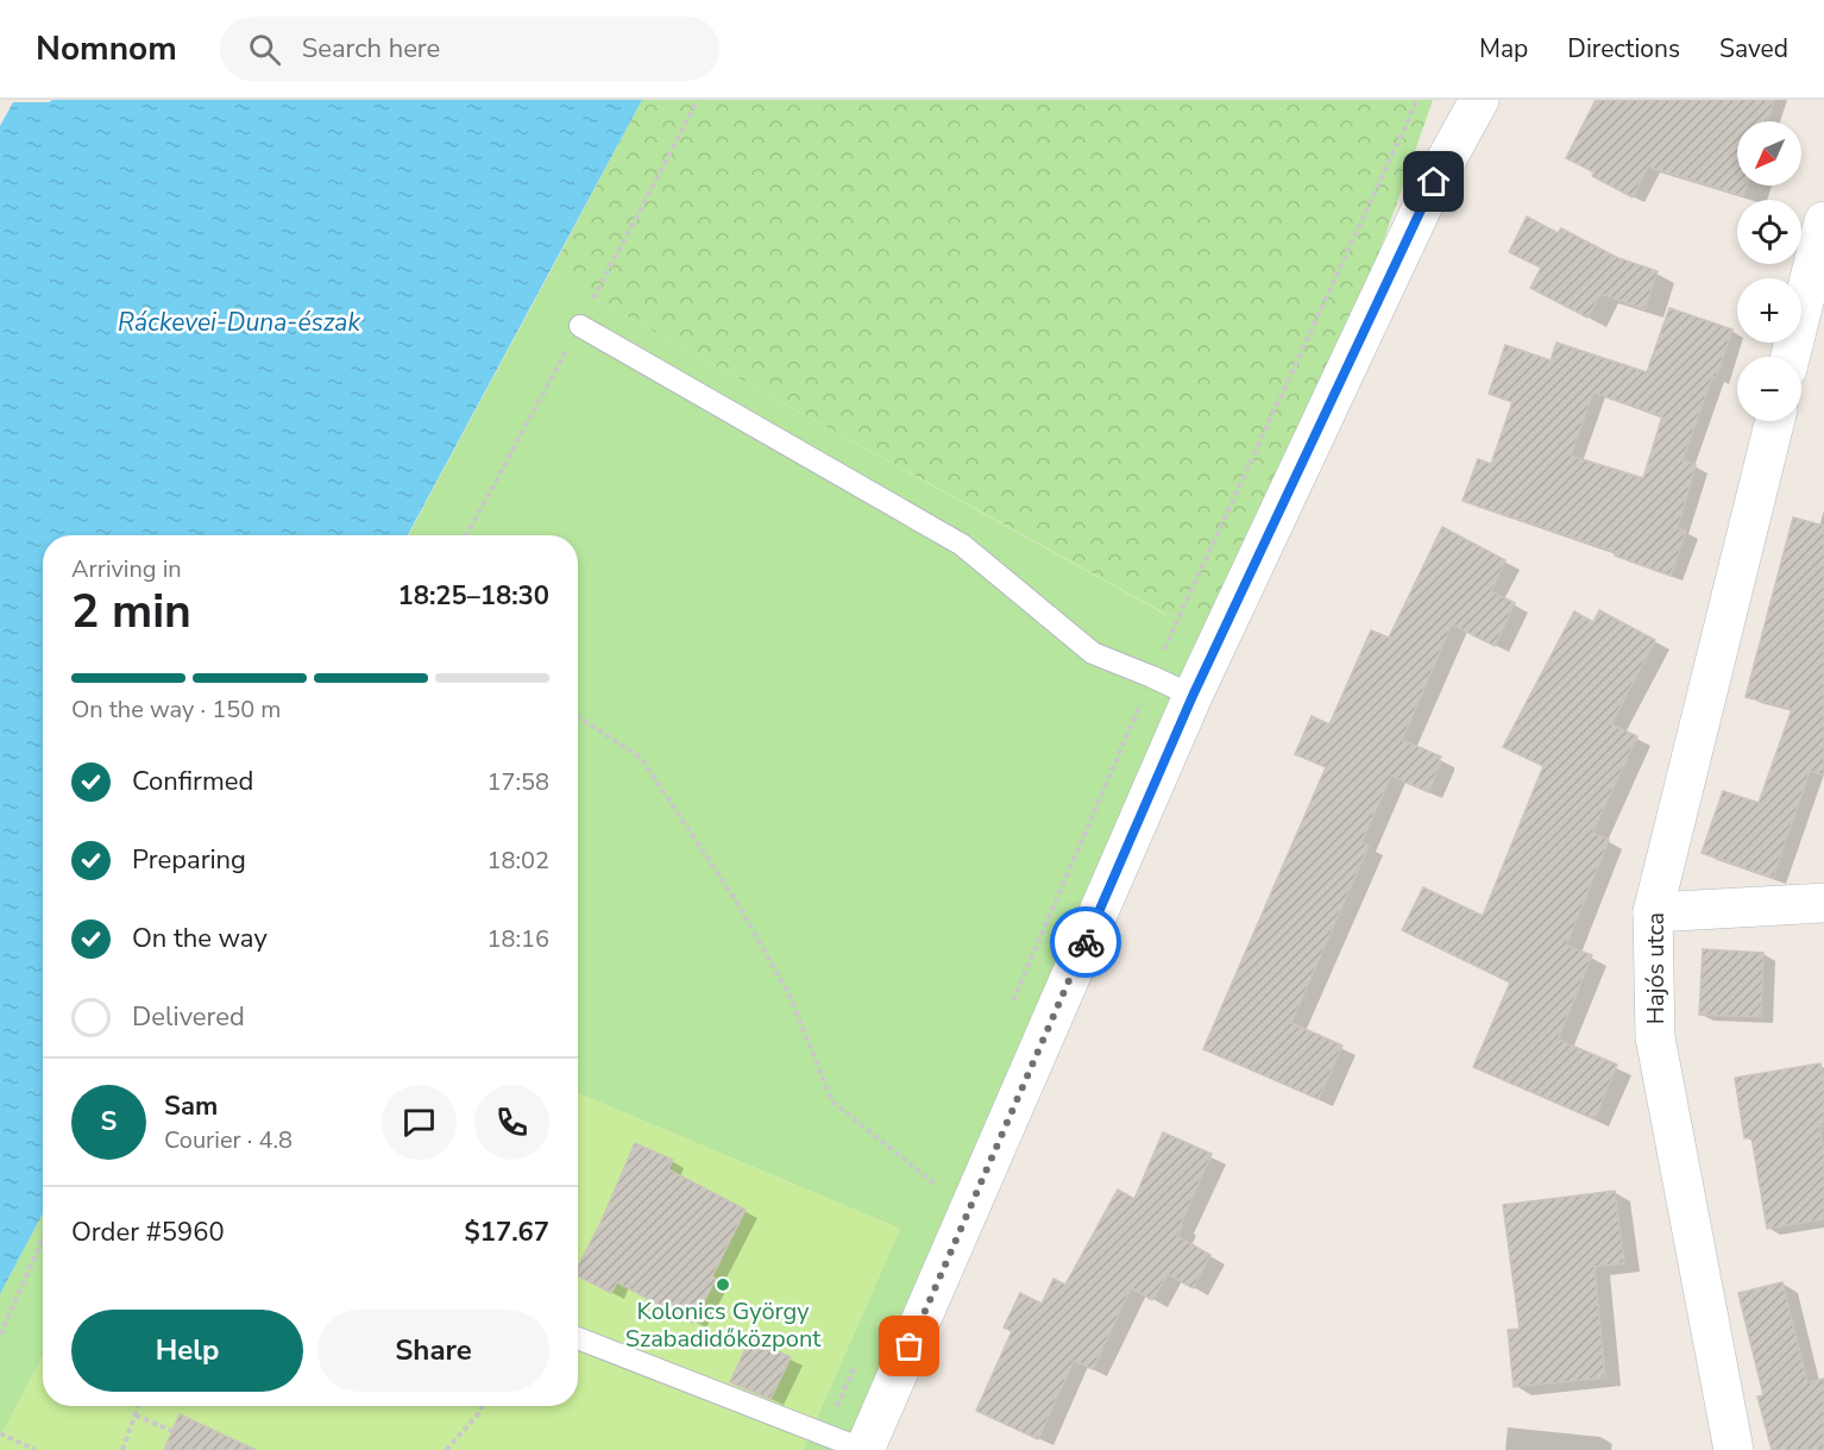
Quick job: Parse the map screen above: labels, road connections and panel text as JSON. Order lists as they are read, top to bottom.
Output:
{
  "streets": {
    "street": ["Hajós utca"]
  },
  "water": ["Ráckevei-Duna-észak"],
  "places": ["Kolonics György Szabadidőközpont"],
  "north": "bottom left",
  "page": {
    "header": "Nomnom",
    "search": "Search here",
    "nav": ["Map", "Directions", "Saved"],
    "map_buttons": ["+", "−"],
    "heading": ["2 min", "Arriving in", "18:25–18:30"],
    "panel": [
      "Sam",
      "Courier · 4.8",
      "Order #5960",
      "$17.67"
    ],
    "bar": "On the way · 150 m",
    "list": [
      ["Confirmed", "17:58"],
      ["Preparing", "18:02"],
      ["On the way", "18:16"],
      "Delivered"
    ],
    "round": "S",
    "buttons": ["Help", "Share"]
  }
}
